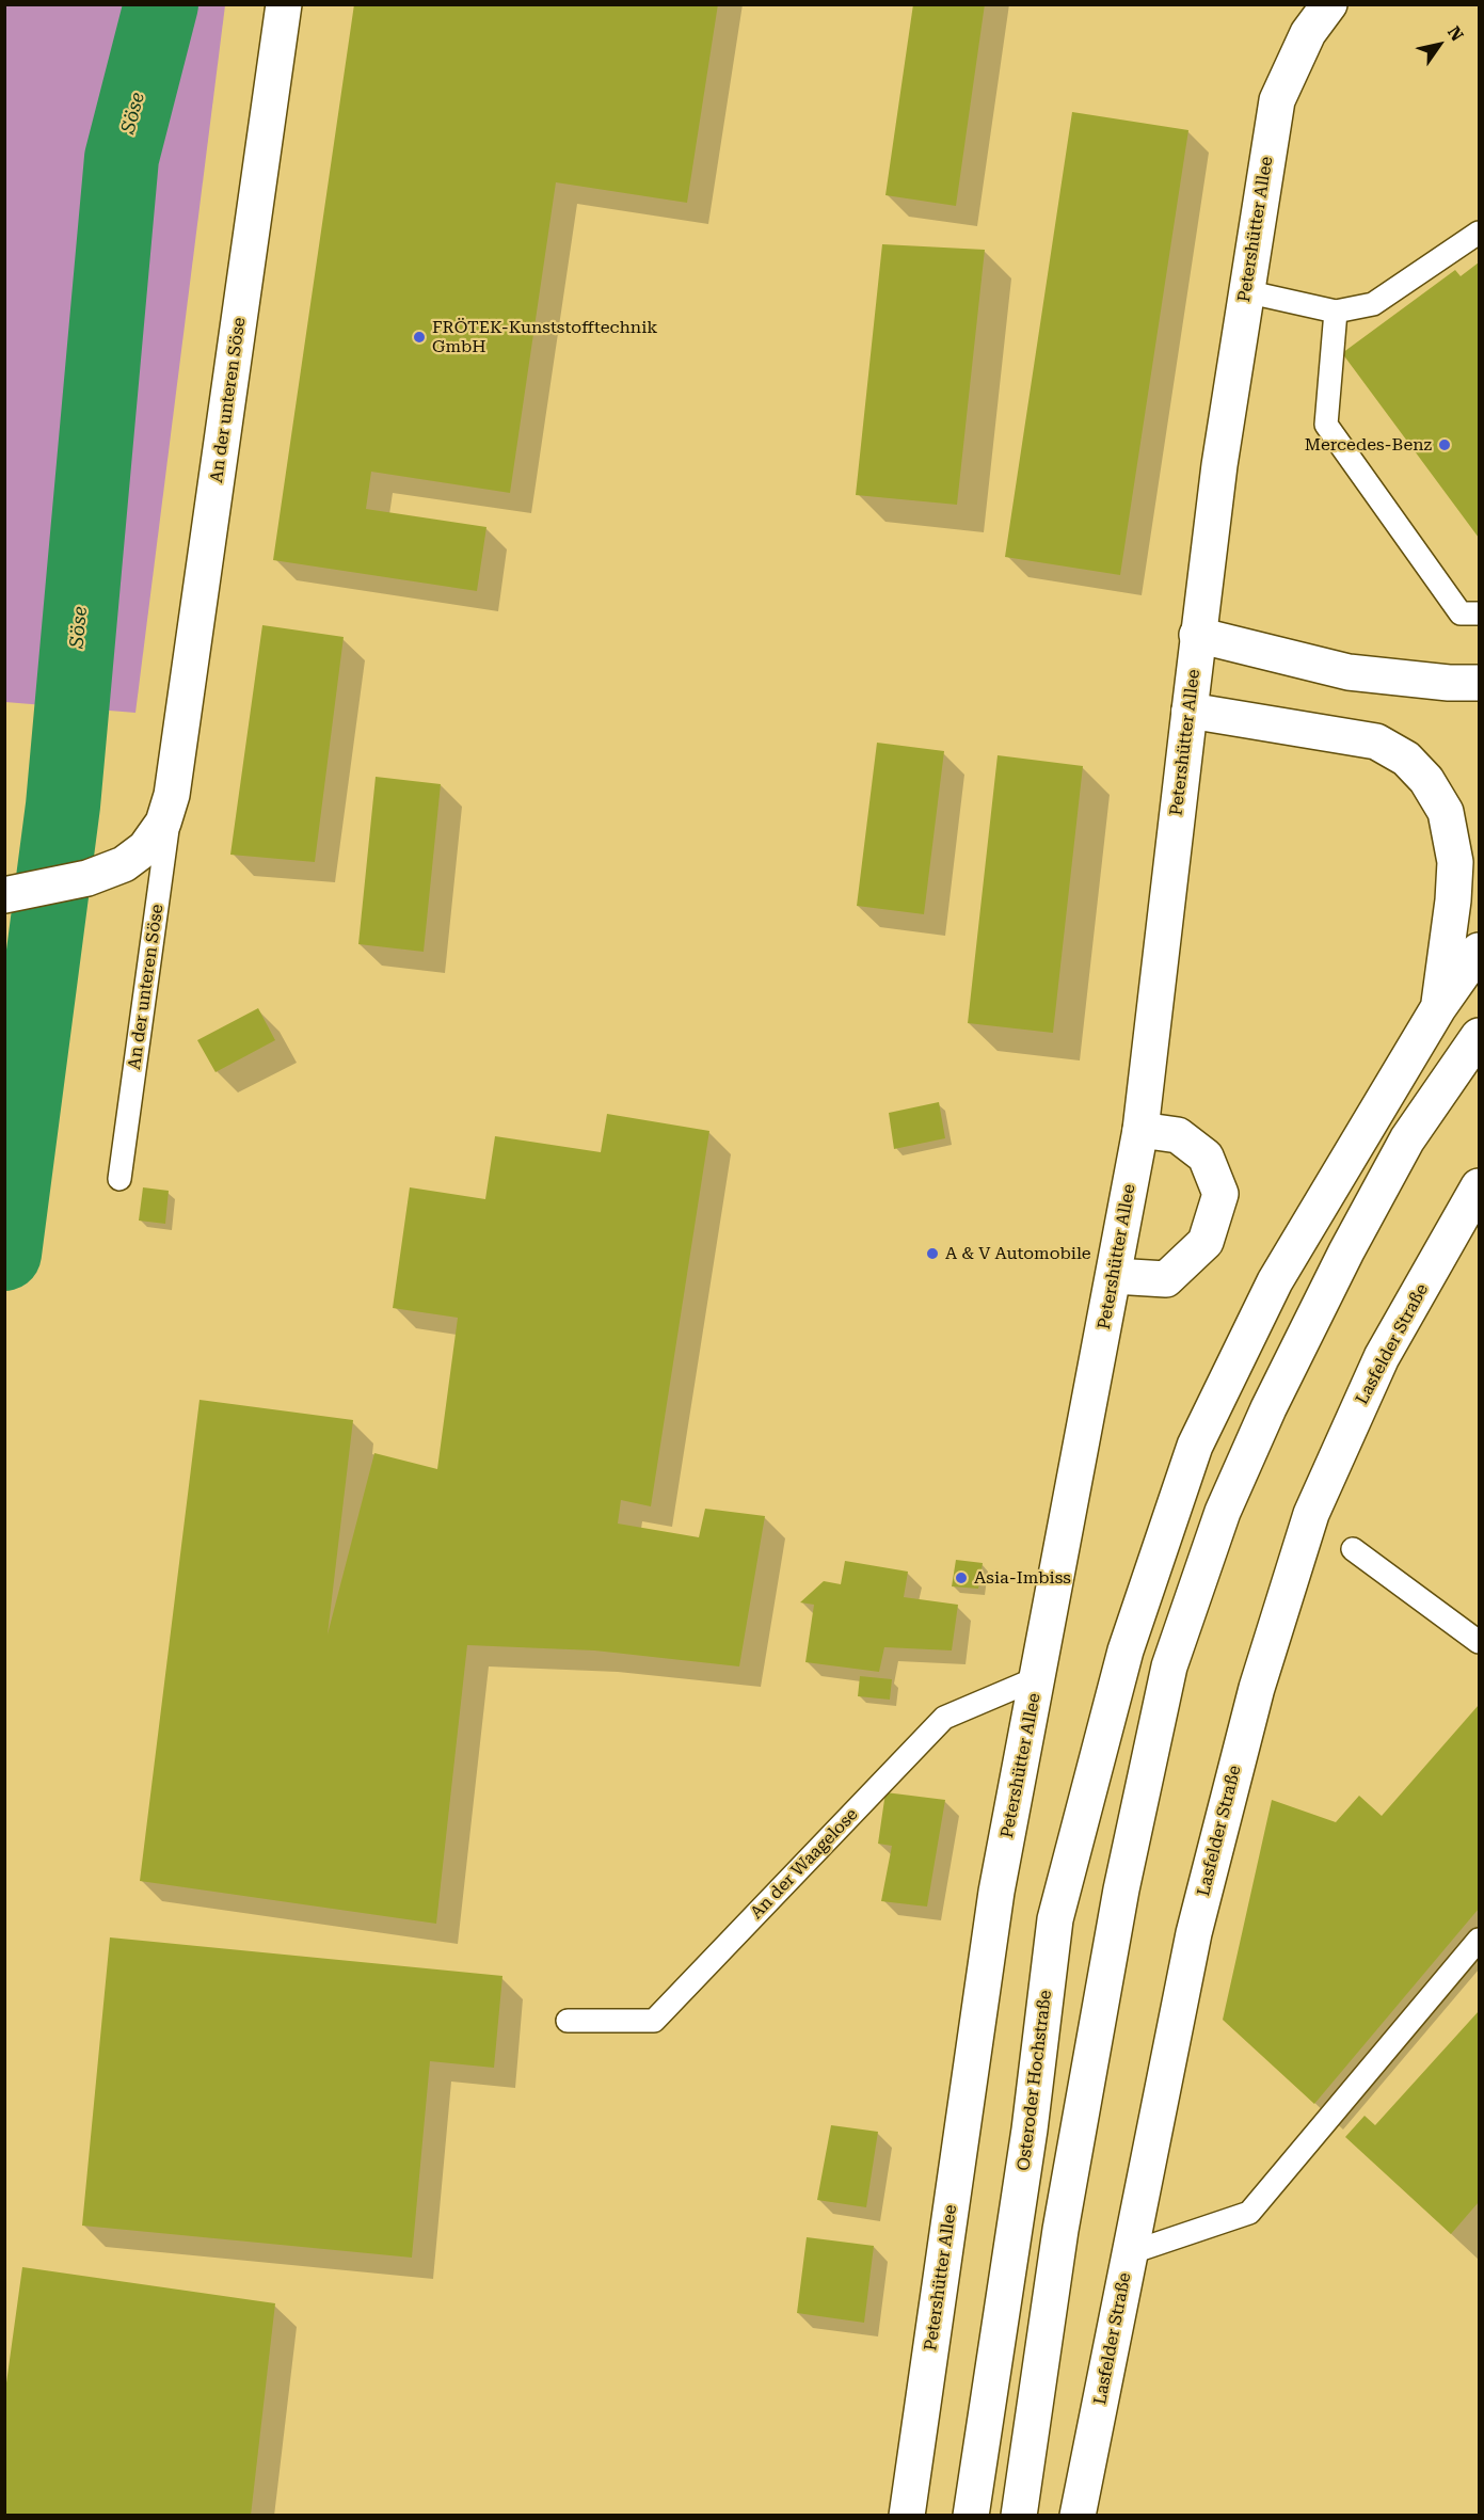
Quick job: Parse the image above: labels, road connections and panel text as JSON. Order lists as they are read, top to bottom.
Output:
{
  "streets": {
    "main road": [
      "Petershütter Allee",
      "An der unteren Söse",
      "Lasfelder Straße",
      "Osteroder Hochstraße"
    ],
    "lane": ["An der Waagelose"]
  },
  "crossings": [
    ["Petershütter Allee", "An der Waagelose"]
  ],
  "water": ["Söse"],
  "places": [
    "FRÖTEK-Kunststofftechnik GmbH",
    "Mercedes-Benz",
    "A & V Automobile",
    "Asia-Imbiss"
  ],
  "north": "top right"
}
